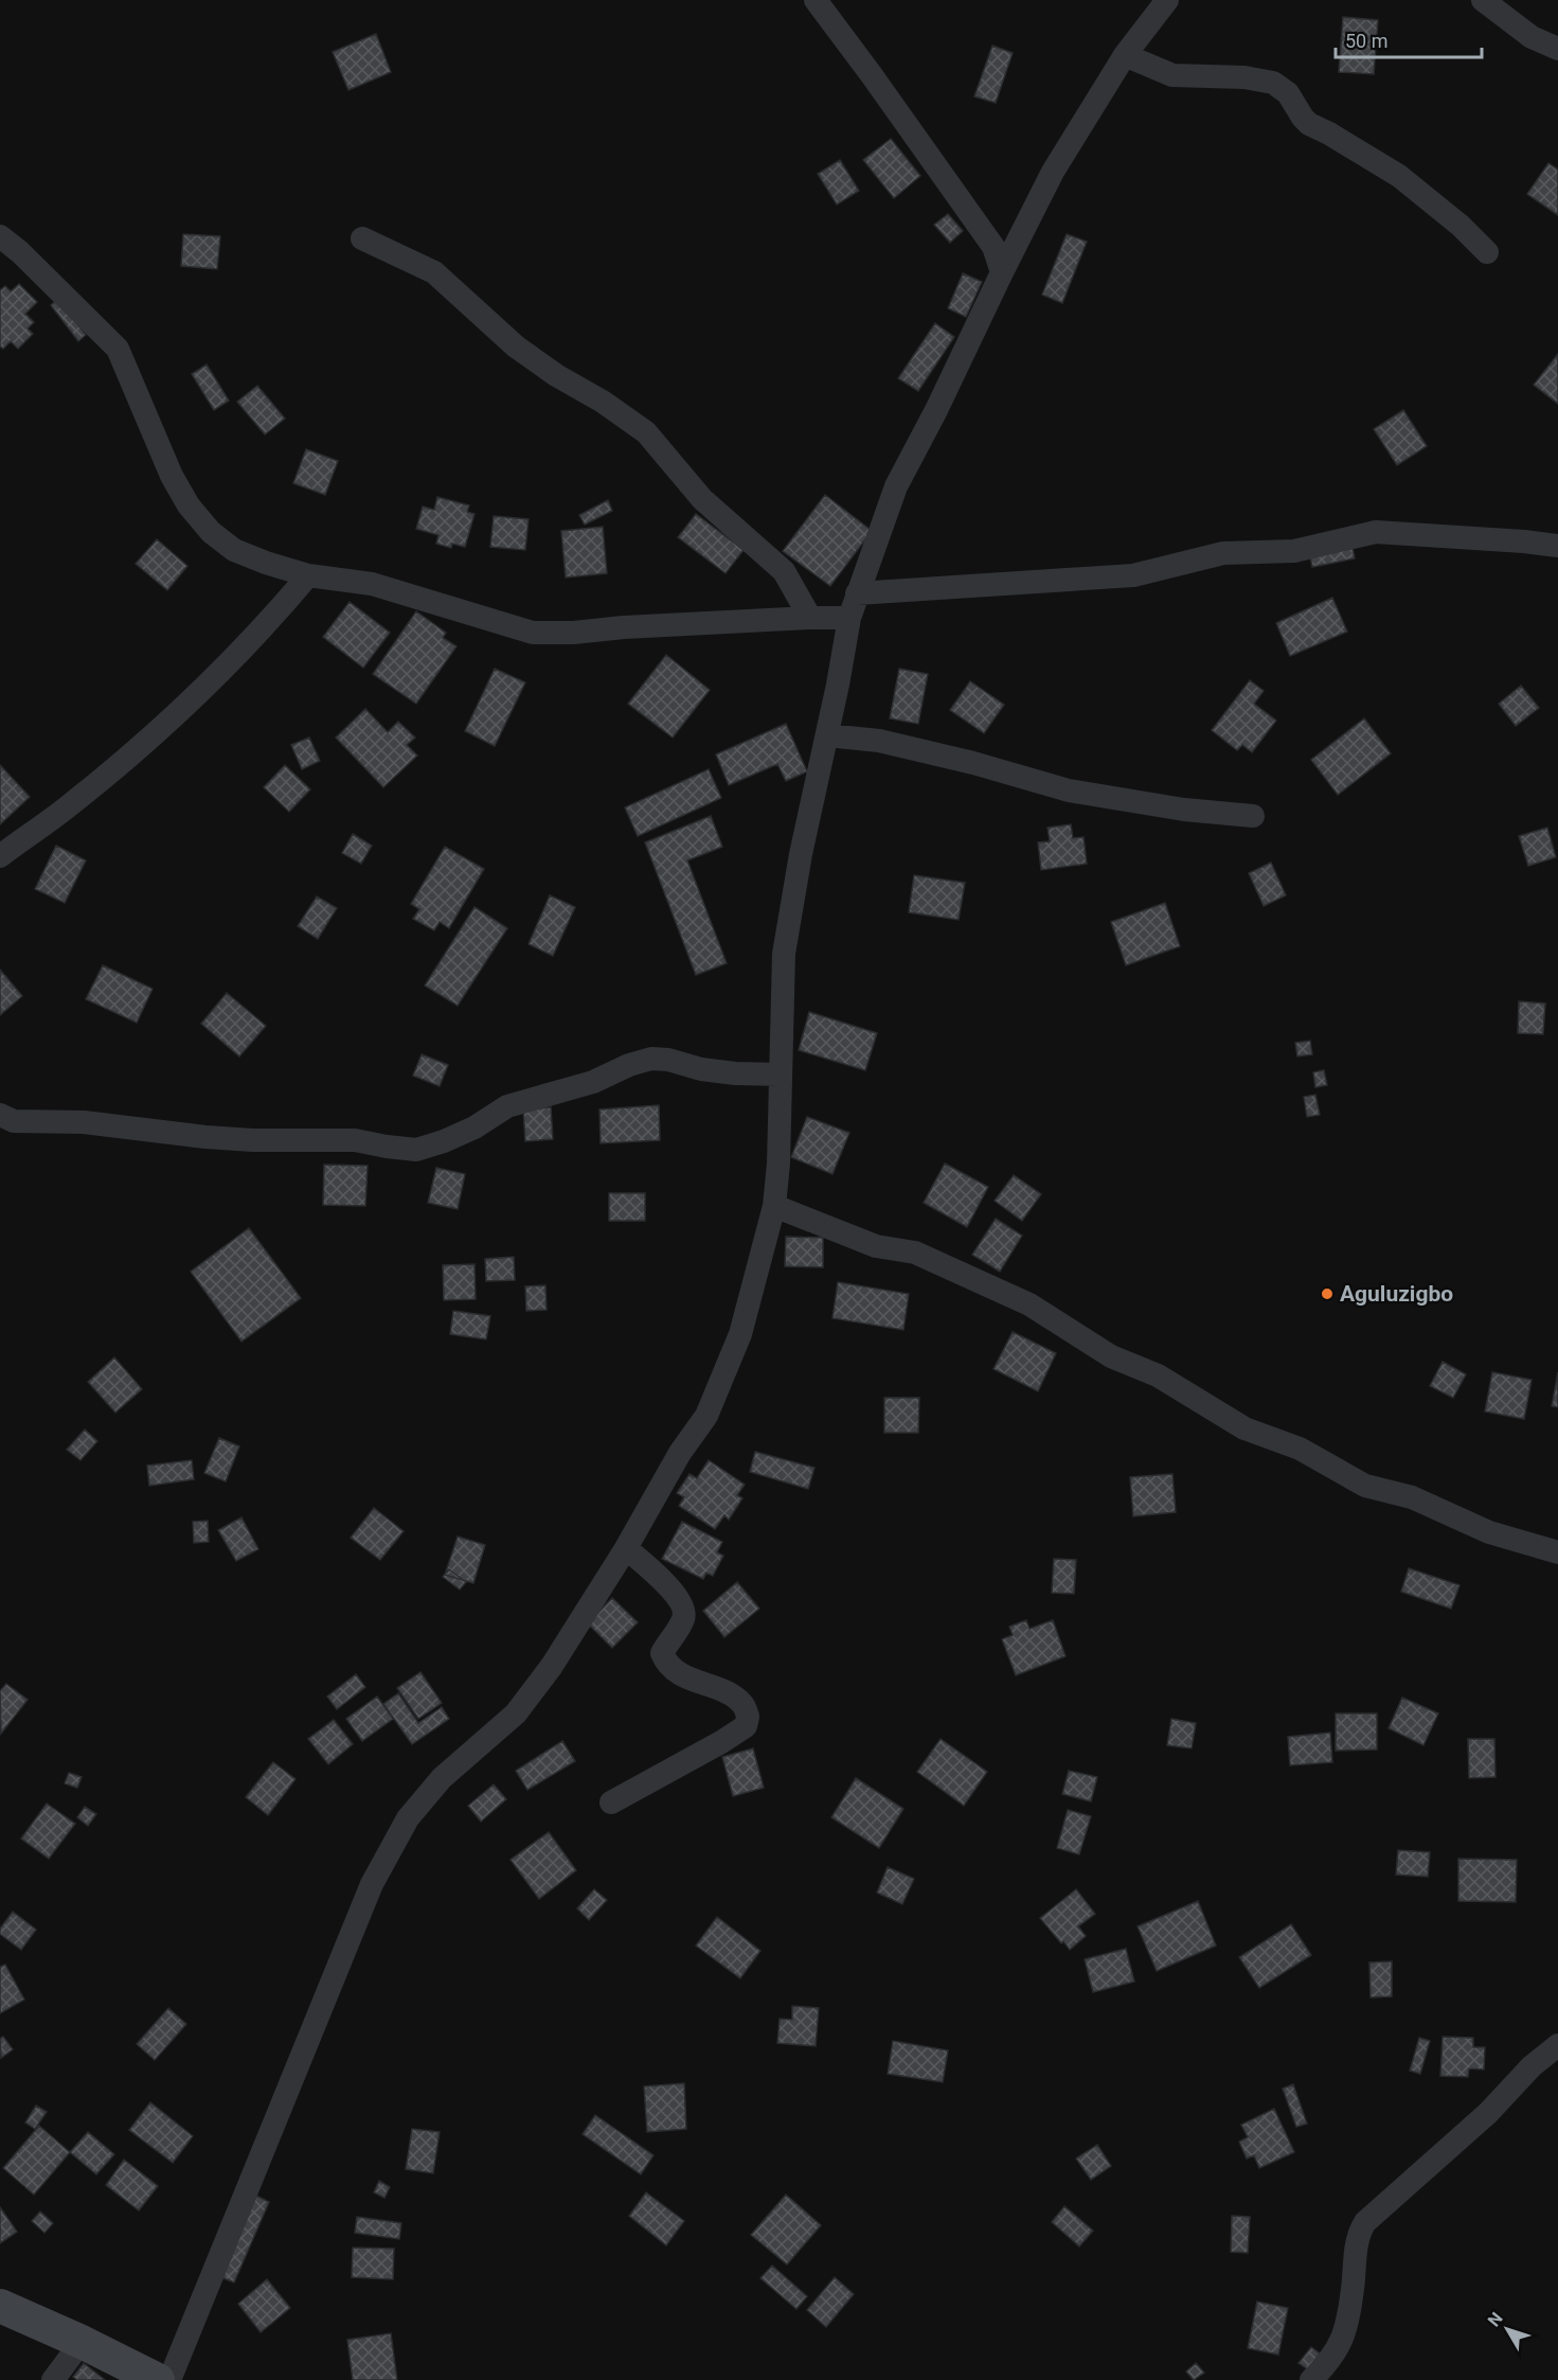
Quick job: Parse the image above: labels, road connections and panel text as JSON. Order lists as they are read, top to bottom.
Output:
{
  "places": ["Aguluzigbo"],
  "scale_bar": "50 m",
  "north": "top left"
}
